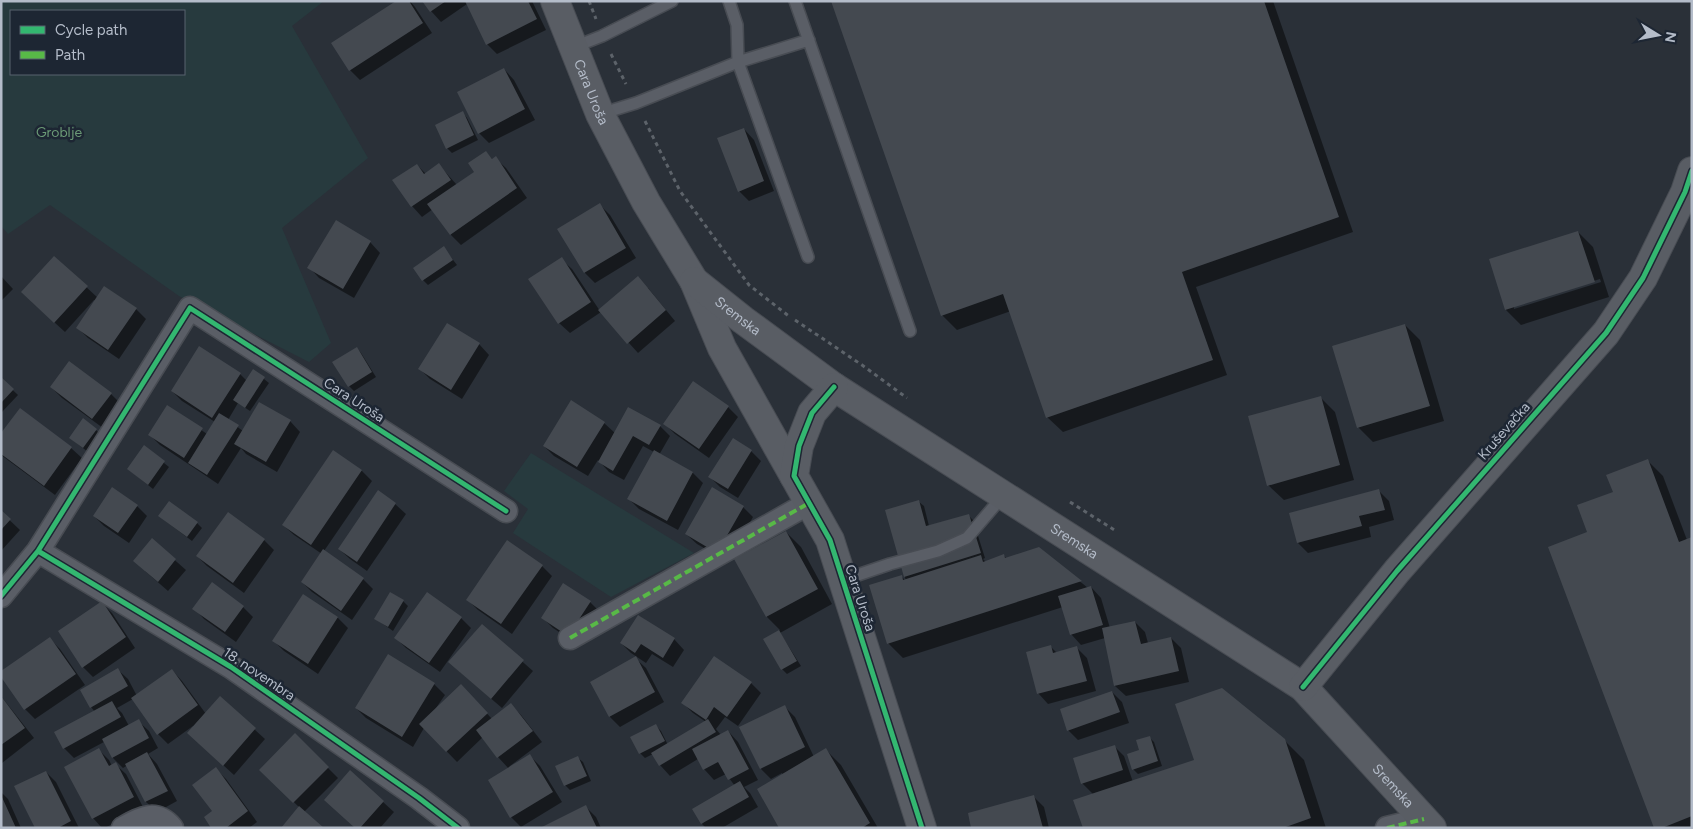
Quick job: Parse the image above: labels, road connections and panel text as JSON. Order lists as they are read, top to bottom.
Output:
{
  "streets": {
    "main road": ["Cara Uroša", "Sremska", "Kruševačka"],
    "street": ["18. novembra"]
  },
  "crossings": [
    ["Cara Uroša", "Sremska"],
    ["Cara Uroša", "18. novembra"],
    ["Sremska", "Kruševačka"]
  ],
  "parks": ["Groblje"],
  "legend": ["Cycle path", "Path"],
  "north": "right"
}
